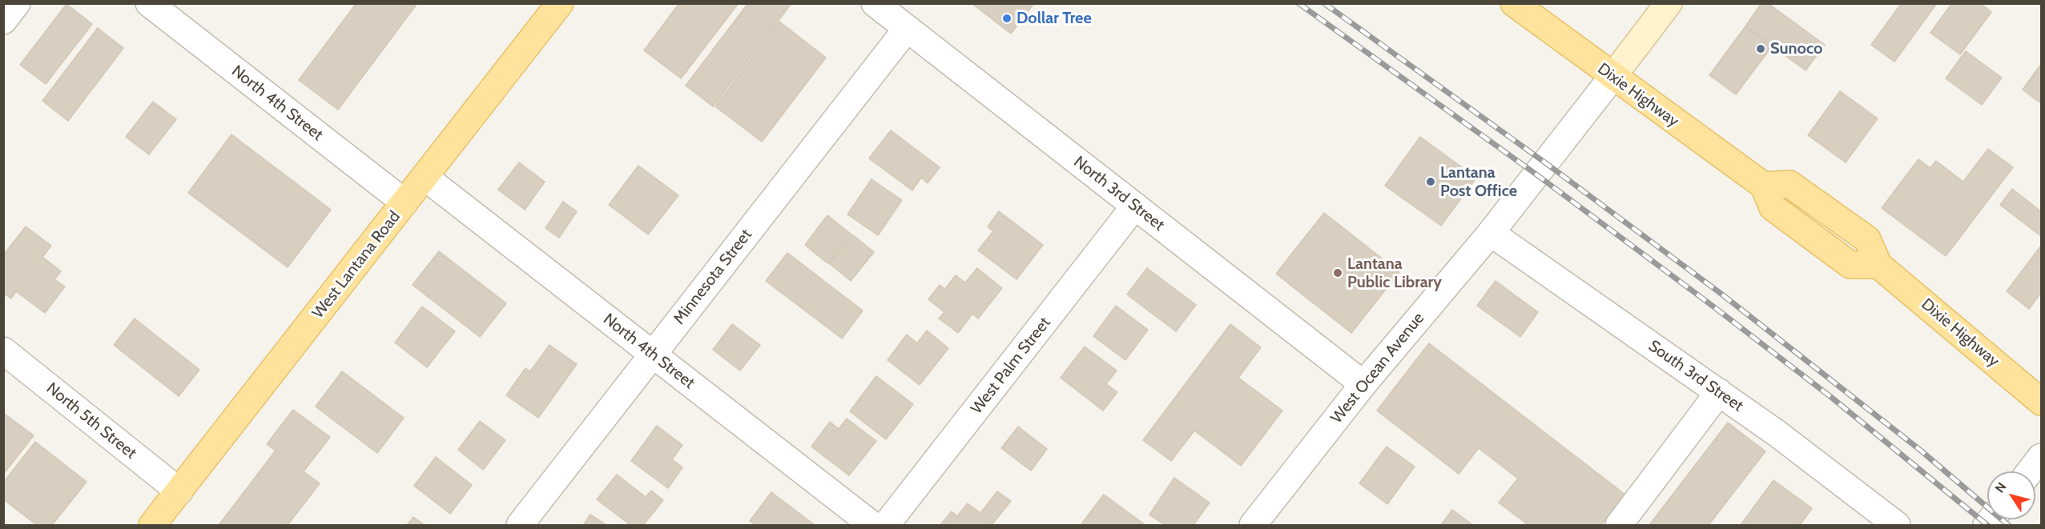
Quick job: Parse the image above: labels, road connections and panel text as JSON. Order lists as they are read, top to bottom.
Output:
{
  "streets": {
    "main road": ["Dixie Highway", "West Lantana Road"],
    "street": [
      "North 4th Street",
      "North 3rd Street",
      "Minnesota Street",
      "West Palm Street",
      "West Ocean Avenue",
      "South 3rd Street",
      "North 5th Street"
    ]
  },
  "crossings": [
    ["Dixie Highway", "West Ocean Avenue"],
    ["North 4th Street", "West Lantana Road"],
    ["North 4th Street", "Minnesota Street"],
    ["North 3rd Street", "Minnesota Street"],
    ["North 3rd Street", "West Palm Street"],
    ["North 3rd Street", "West Ocean Avenue"],
    ["West Lantana Road", "North 5th Street"],
    ["West Ocean Avenue", "South 3rd Street"]
  ],
  "places": [
    "Dollar Tree",
    "Sunoco",
    "Lantana Post Office",
    "Lantana Public Library"
  ],
  "north": "top left"
}
